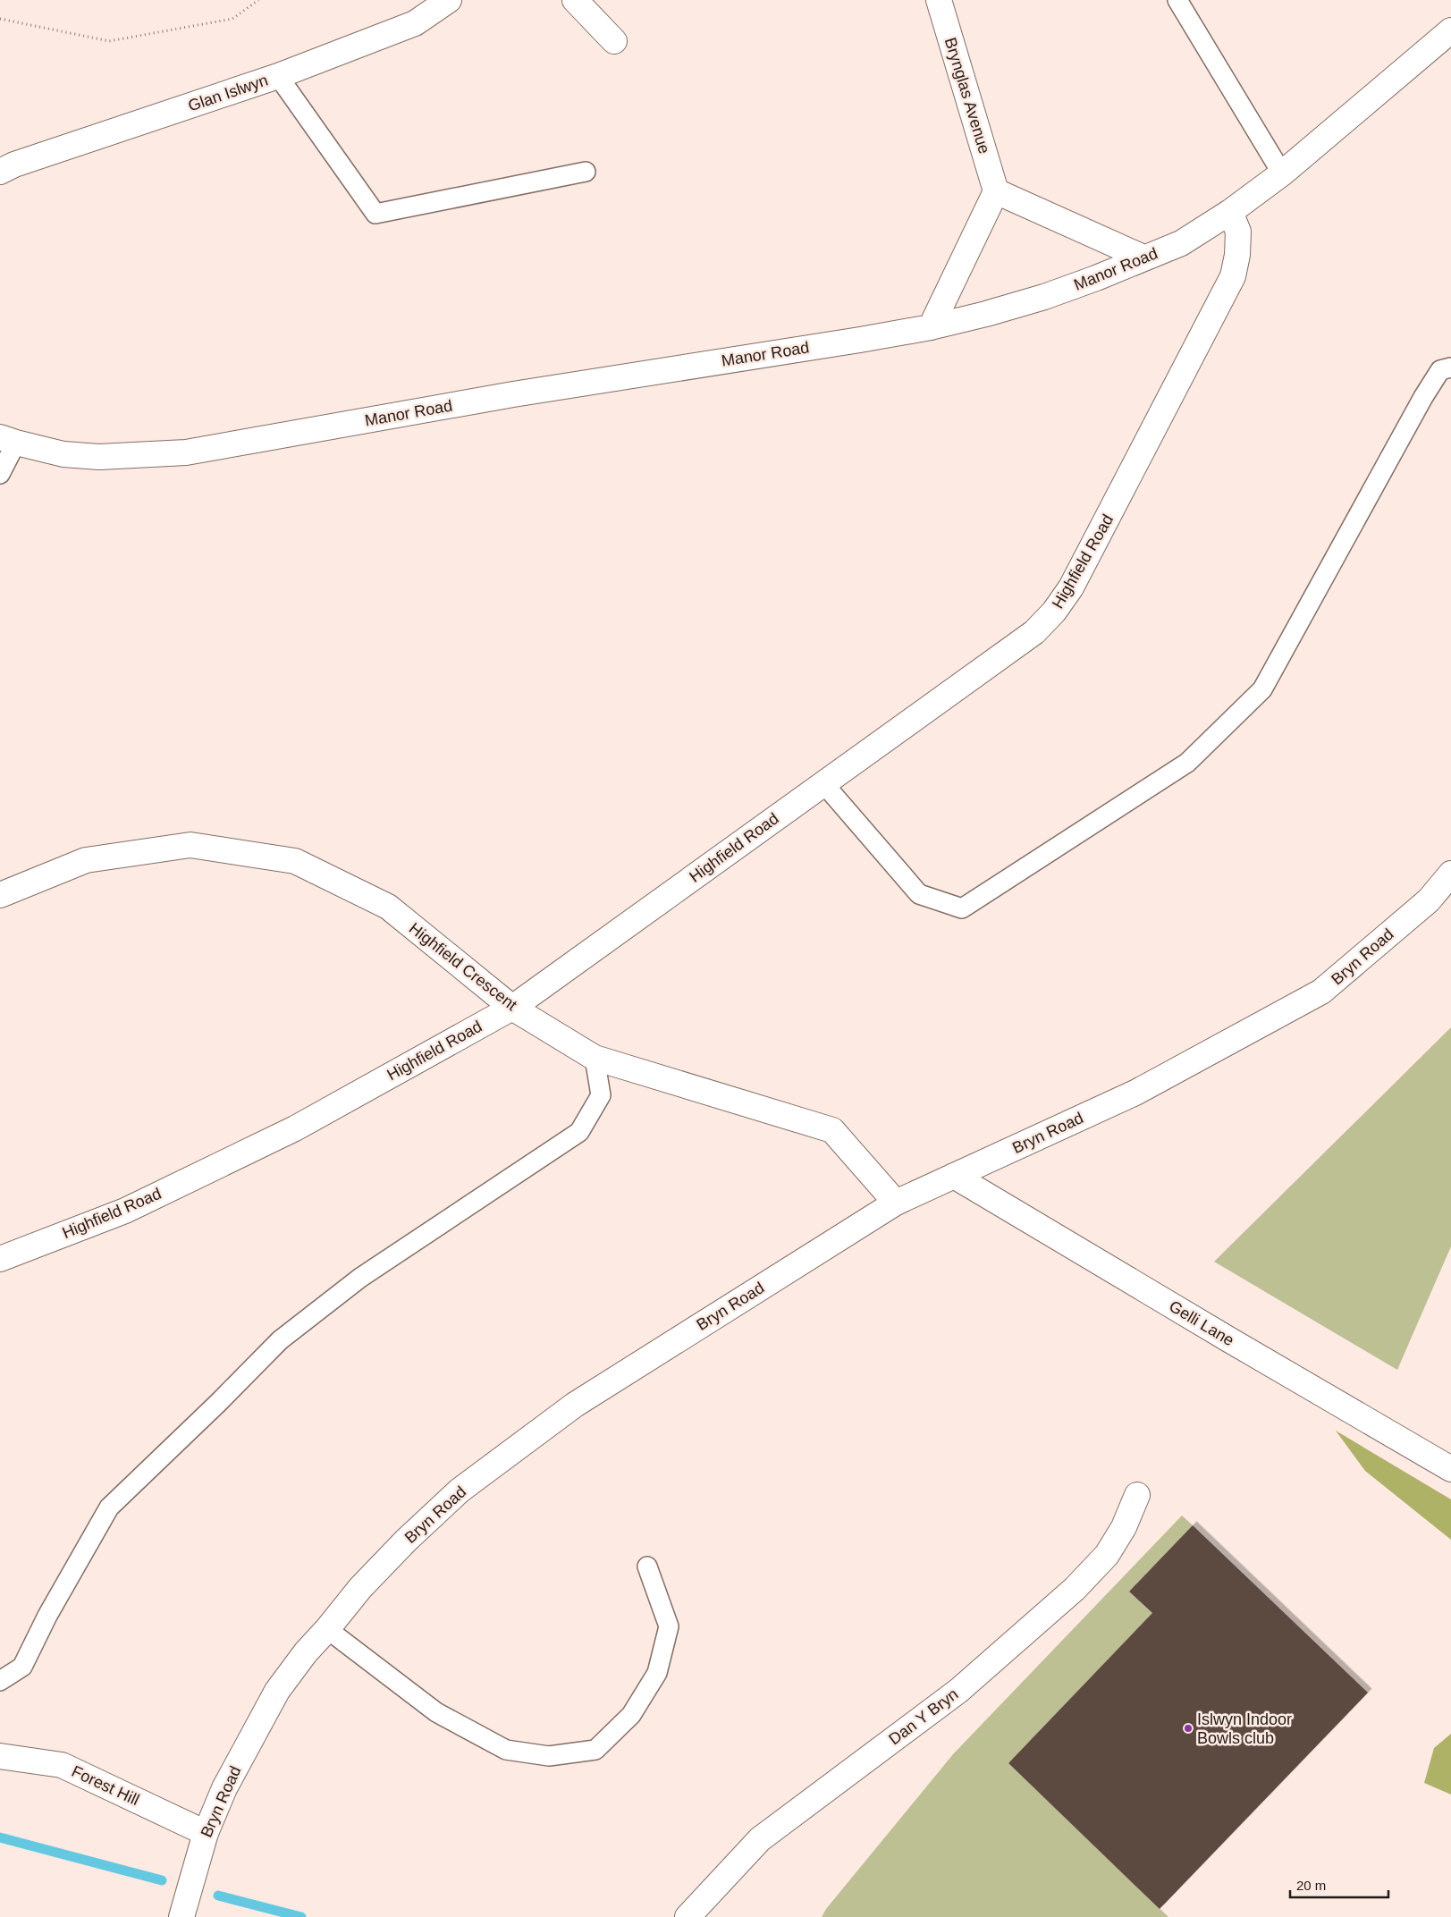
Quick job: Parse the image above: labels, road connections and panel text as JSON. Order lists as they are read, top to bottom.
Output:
{
  "streets": {
    "street": [
      "Glan Islwyn",
      "Brynglas Avenue",
      "Manor Road",
      "Highfield Road",
      "Bryn Road",
      "Highfield Crescent",
      "Gelli Lane",
      "Dan Y Bryn",
      "Forest Hill"
    ]
  },
  "crossings": [
    ["Manor Road", "Highfield Road"],
    ["Highfield Road", "Highfield Crescent"],
    ["Bryn Road", "Highfield Crescent"],
    ["Bryn Road", "Gelli Lane"],
    ["Bryn Road", "Forest Hill"]
  ],
  "places": ["Islwyn Indoor Bowls club"],
  "scale_bar": "20 m"
}
